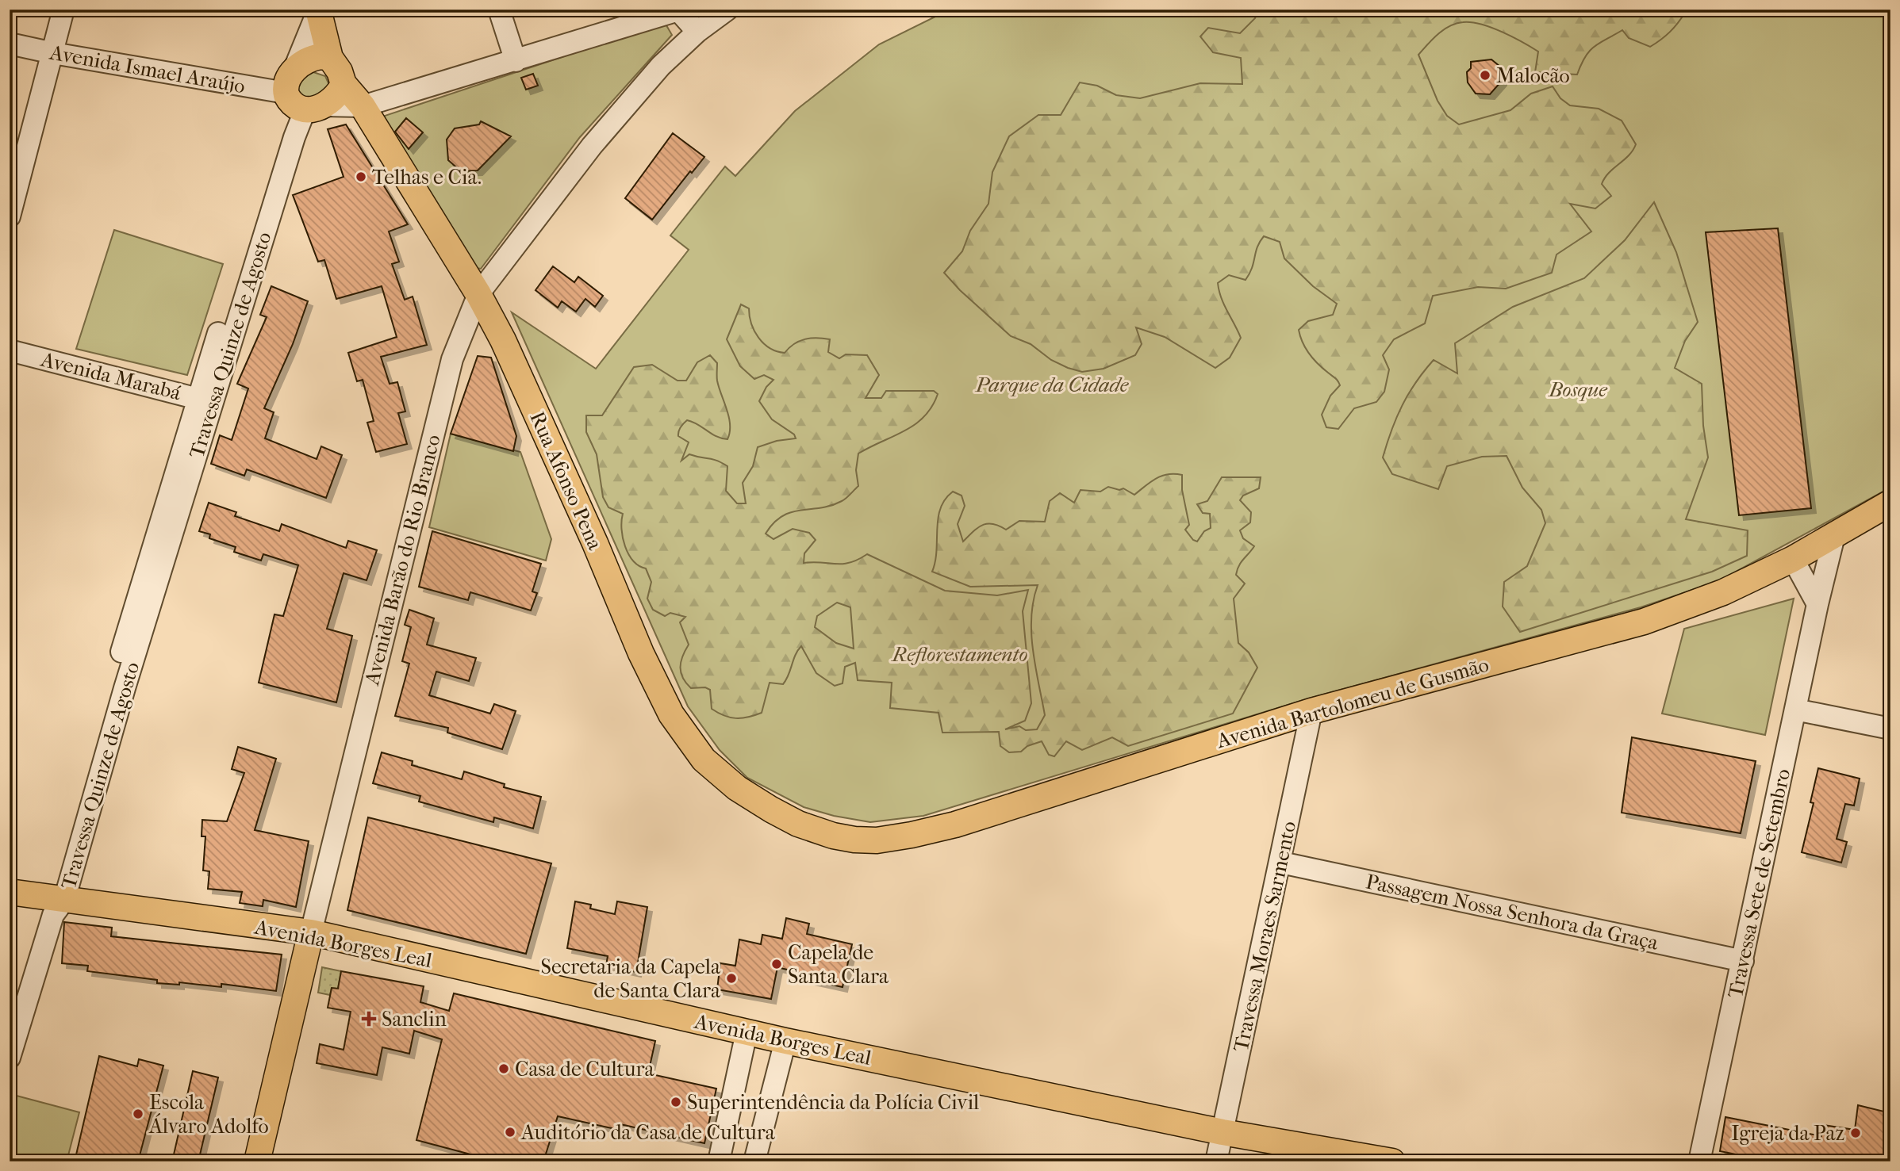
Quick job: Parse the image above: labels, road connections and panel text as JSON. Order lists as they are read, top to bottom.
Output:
{
  "streets": {
    "main road": [
      "Rua Afonso Pena",
      "Avenida Barão do Rio Branco",
      "Avenida Bartolomeu de Gusmão",
      "Avenida Borges Leal"
    ],
    "street": [
      "Avenida Ismael Araújo",
      "Travessa Quinze de Agosto",
      "Avenida Marabá",
      "Travessa Sete de Setembro",
      "Passagem Nossa Senhora da Graça",
      "Travessa Moraes Sarmento"
    ]
  },
  "crossings": [
    ["Avenida Ismael Araújo", "Travessa Quinze de Agosto"],
    ["Travessa Quinze de Agosto", "Avenida Marabá"],
    ["Travessa Quinze de Agosto", "Avenida Borges Leal"],
    ["Rua Afonso Pena", "Avenida Barão do Rio Branco"],
    ["Rua Afonso Pena", "Avenida Bartolomeu de Gusmão"],
    ["Avenida Barão do Rio Branco", "Avenida Borges Leal"],
    ["Avenida Bartolomeu de Gusmão", "Travessa Sete de Setembro"],
    ["Avenida Bartolomeu de Gusmão", "Travessa Moraes Sarmento"],
    ["Travessa Sete de Setembro", "Passagem Nossa Senhora da Graça"],
    ["Passagem Nossa Senhora da Graça", "Travessa Moraes Sarmento"],
    ["Travessa Moraes Sarmento", "Avenida Borges Leal"]
  ],
  "parks": ["Parque da Cidade", "Bosque", "Reflorestamento"],
  "places": {
    "other": [
      "Malocão",
      "Telhas e Cia.",
      "Capela de Santa Clara",
      "Secretaria da Capela de Santa Clara",
      "Casa de Cultura",
      "Superintendência da Polícia Civil",
      "Escola Álvaro Adolfo",
      "Auditório da Casa de Cultura",
      "Igreja da Paz"
    ],
    "health": ["Sanclin"]
  }
}
